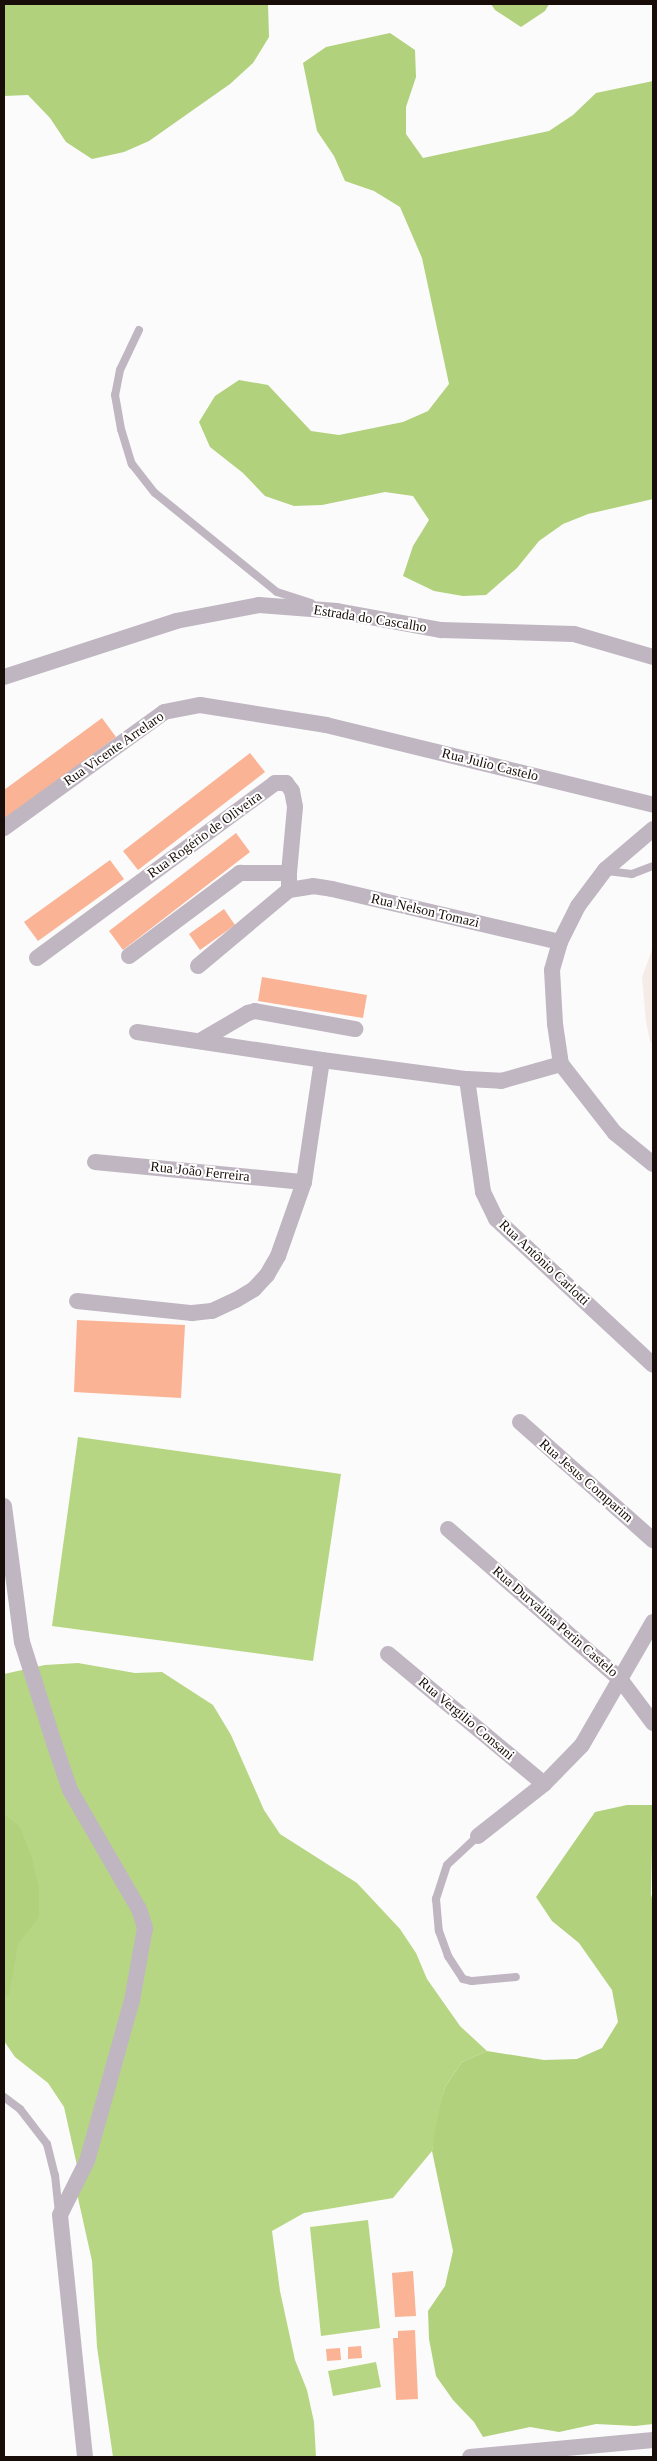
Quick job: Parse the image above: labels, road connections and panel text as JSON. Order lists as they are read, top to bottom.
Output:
{
  "streets": {
    "street": [
      "Estrada do Cascalho",
      "Rua Vicente Arrelaro",
      "Rua Julio Castelo",
      "Rua Rogério de Oliveira",
      "Rua Nelson Tomazi",
      "Rua João Ferreira",
      "Rua Antônio Carlotti",
      "Rua Jesus Comparim",
      "Rua Durvalina Perin Castelo",
      "Rua Vergilio Consani"
    ]
  },
  "crossings": [
    ["Rua Vicente Arrelaro", "Rua Julio Castelo"],
    ["Rua Rogério de Oliveira", "Rua Nelson Tomazi"]
  ]
}
